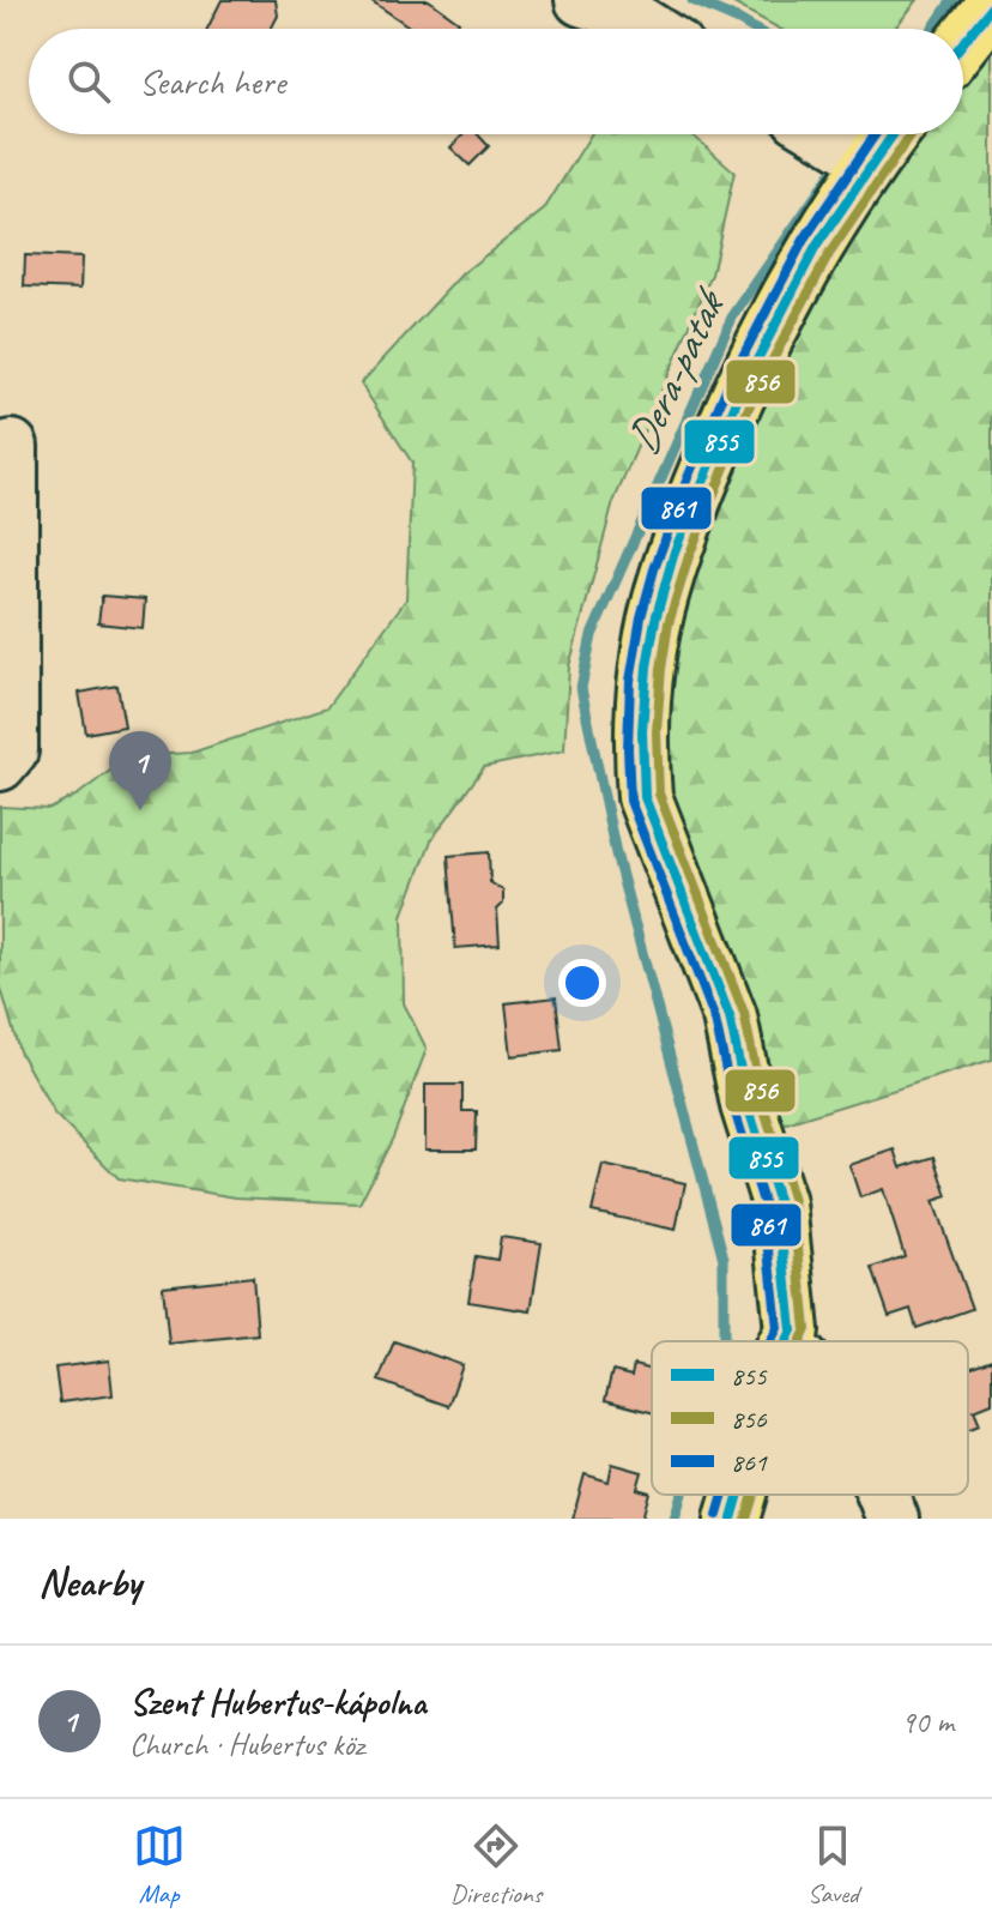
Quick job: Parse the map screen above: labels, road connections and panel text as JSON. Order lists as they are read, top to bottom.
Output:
{
  "water": ["Dera-patak"],
  "lines": ["transit line 855", "transit line 856", "transit line 861"],
  "legend": ["855", "856", "861"],
  "page": {
    "search": "Search here",
    "pins": "1",
    "heading": "Nearby",
    "list": [
      {
        "mark": "1",
        "name": "Szent Hubertus-kápolna",
        "note": "Church · Hubertus köz",
        "value": "90 m"
      }
    ],
    "nav": ["Map", "Directions", "Saved"]
  }
}
